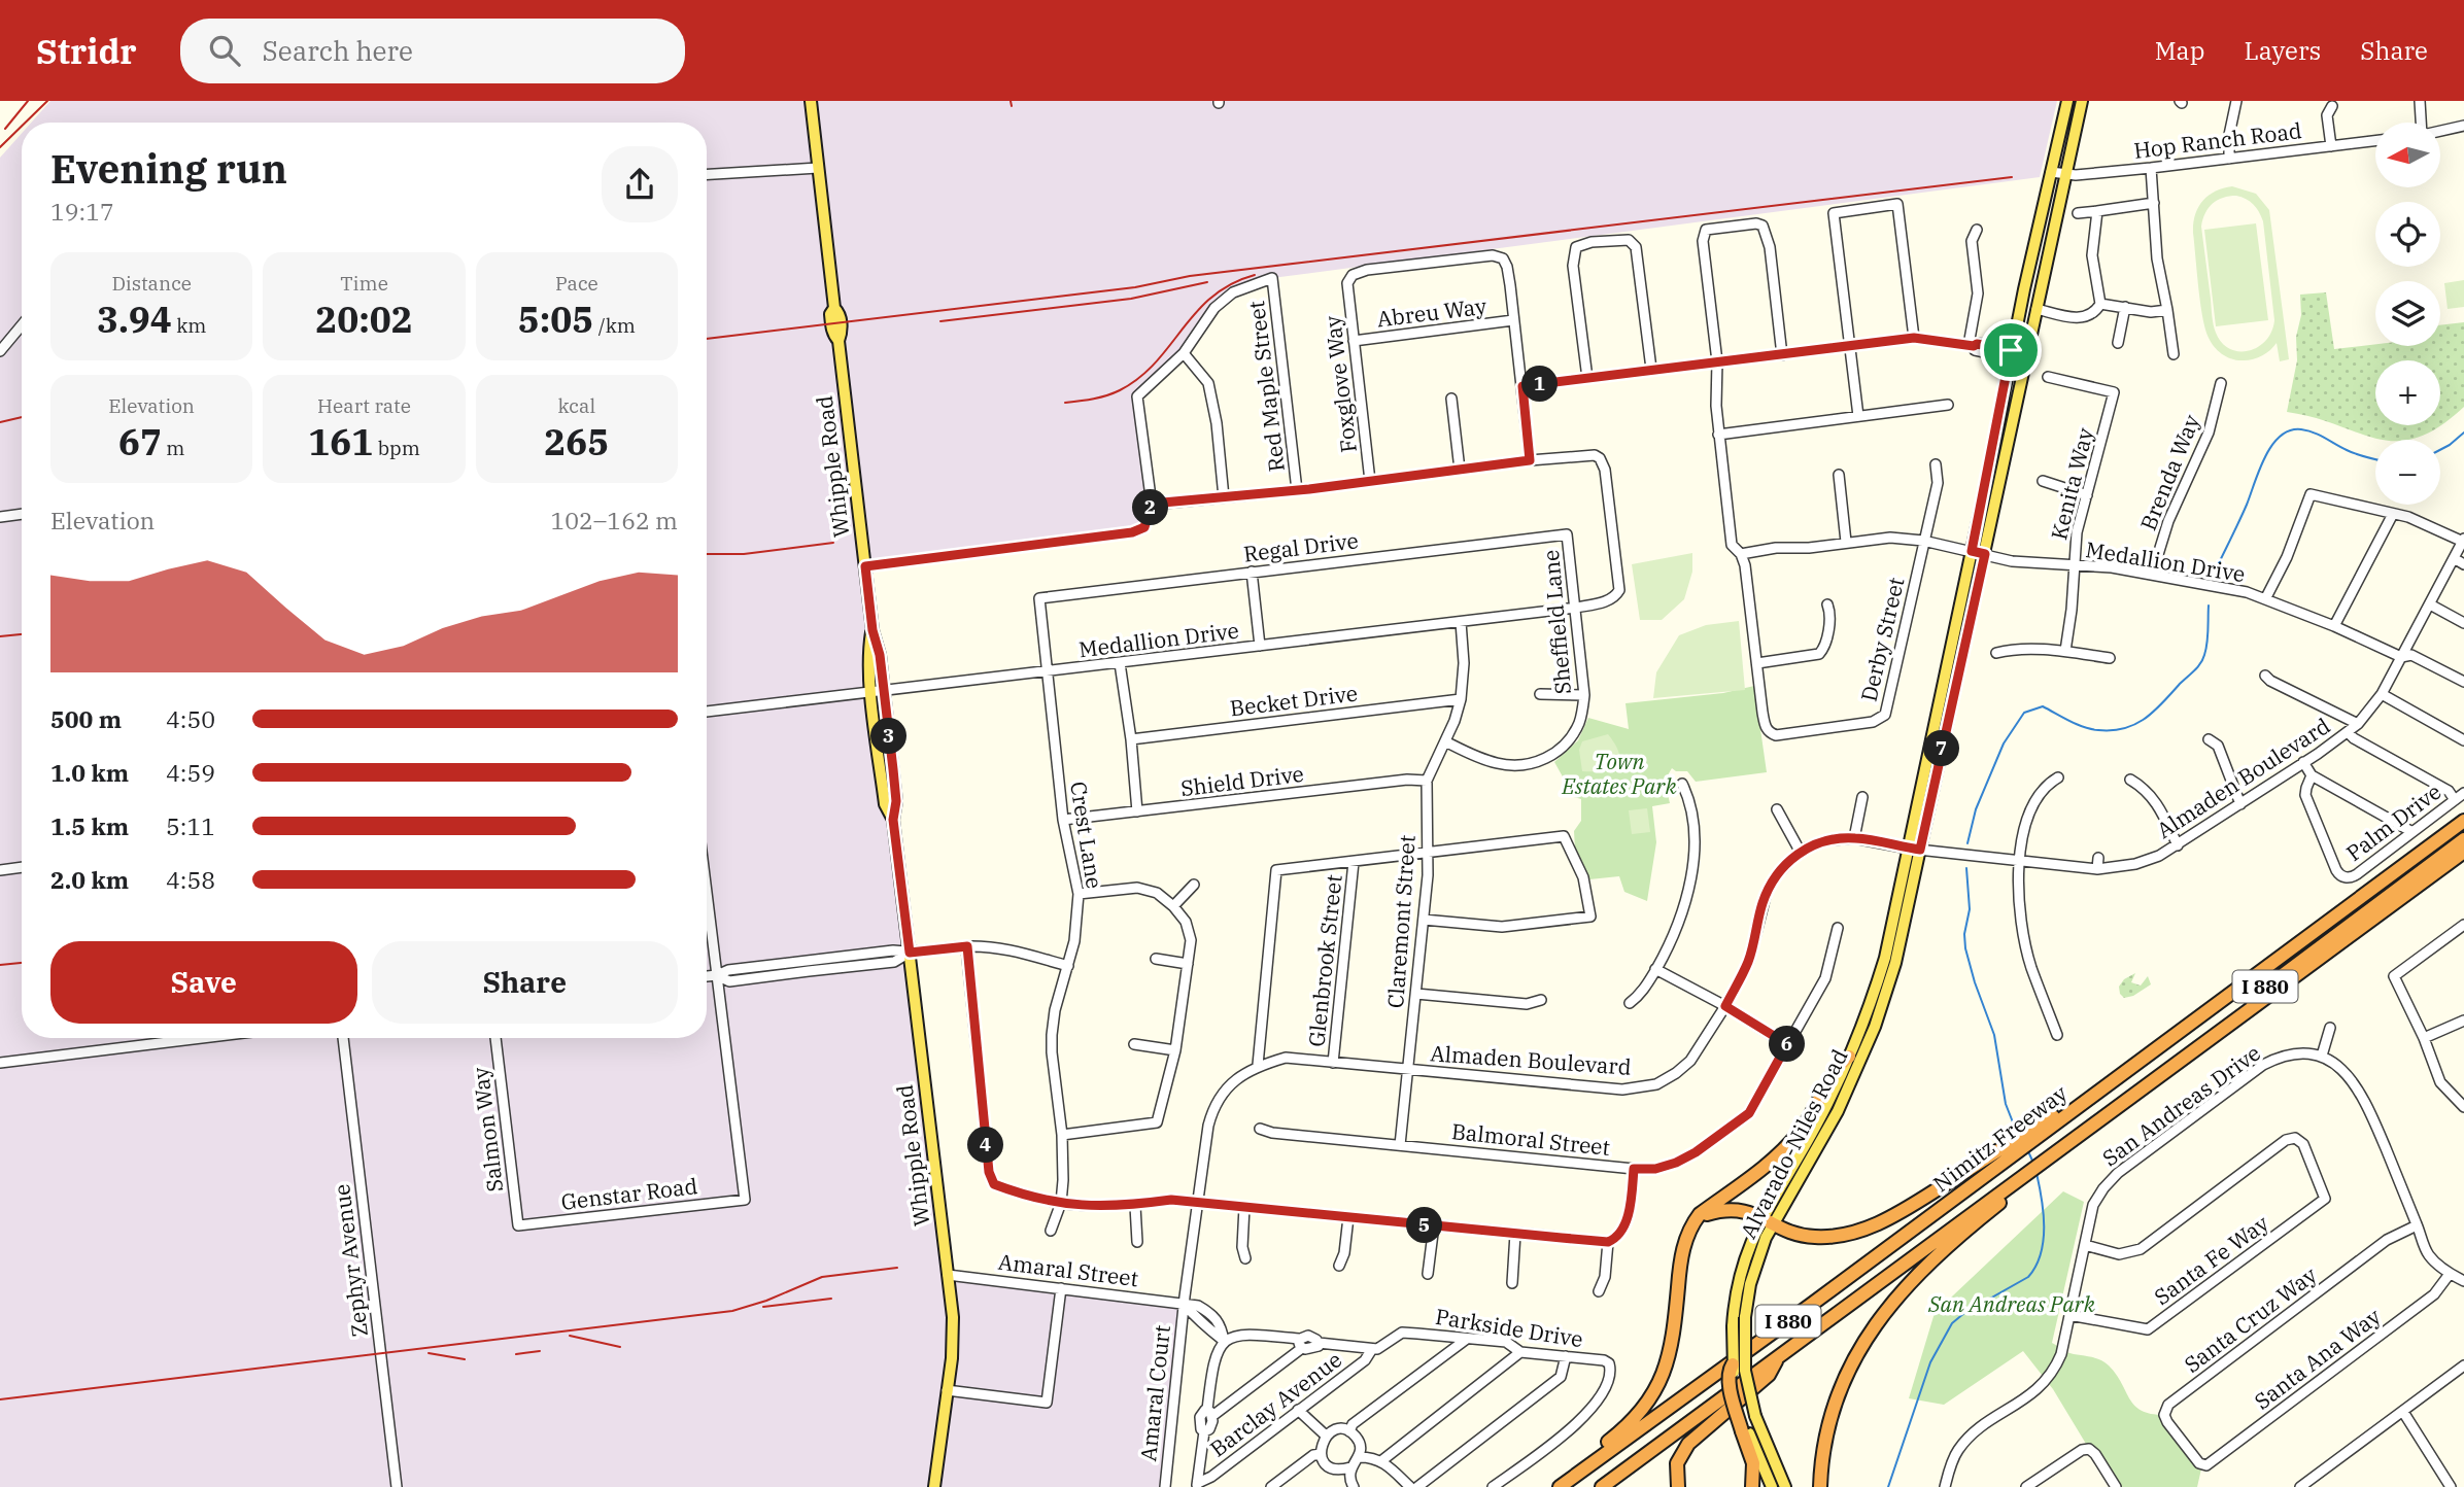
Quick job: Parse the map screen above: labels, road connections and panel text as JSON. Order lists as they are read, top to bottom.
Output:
{
  "streets": {
    "highway": ["I 880", "Nimitz Freeway"],
    "main road": ["Whipple Road", "Alvarado-Niles Road"],
    "street": [
      "Hop Ranch Road",
      "Abreu Way",
      "Foxglove Way",
      "Red Maple Street",
      "Brenda Way",
      "Kenita Way",
      "Regal Drive",
      "Medallion Drive",
      "Sheffield Lane",
      "Derby Street",
      "Becket Drive",
      "Almaden Boulevard",
      "Shield Drive",
      "Palm Drive",
      "Crest Lane",
      "Claremont Street",
      "Glenbrook Street",
      "San Andreas Drive",
      "Salmon Way",
      "Balmoral Street",
      "Genstar Road",
      "Zephyr Avenue",
      "Santa Fe Way",
      "Amaral Street",
      "Santa Cruz Way",
      "Parkside Drive",
      "Santa Ana Way",
      "Amaral Court",
      "Barclay Avenue"
    ]
  },
  "crossings": [
    ["Hop Ranch Road", "Alvarado-Niles Road"],
    ["Abreu Way", "Foxglove Way"],
    ["Whipple Road", "Medallion Drive"],
    ["Whipple Road", "Amaral Street"],
    ["Brenda Way", "Medallion Drive"],
    ["Kenita Way", "Medallion Drive"],
    ["Regal Drive", "Sheffield Lane"],
    ["Regal Drive", "Crest Lane"],
    ["Medallion Drive", "Sheffield Lane"],
    ["Medallion Drive", "Derby Street"],
    ["Medallion Drive", "Almaden Boulevard"],
    ["Medallion Drive", "Crest Lane"],
    ["Medallion Drive", "Claremont Street"],
    ["Medallion Drive", "Alvarado-Niles Road"],
    ["Sheffield Lane", "Claremont Street"],
    ["Becket Drive", "Claremont Street"],
    ["Almaden Boulevard", "Claremont Street"],
    ["Almaden Boulevard", "Glenbrook Street"],
    ["Almaden Boulevard", "Alvarado-Niles Road"],
    ["Almaden Boulevard", "Amaral Street"],
    ["Almaden Boulevard", "Amaral Court"],
    ["Shield Drive", "Crest Lane"],
    ["Shield Drive", "Claremont Street"],
    ["Claremont Street", "Balmoral Street"],
    ["I 880", "Nimitz Freeway"],
    ["San Andreas Drive", "Santa Fe Way"],
    ["Salmon Way", "Genstar Road"],
    ["Amaral Street", "Amaral Court"],
    ["Santa Cruz Way", "Santa Ana Way"],
    ["Parkside Drive", "Barclay Avenue"]
  ],
  "parks": ["Town Estates Park", "San Andreas Park"],
  "north": "left",
  "page": {
    "header": "Stridr",
    "search": "Search here",
    "nav": ["Map", "Layers", "Share"],
    "map_buttons": ["+", "−"],
    "heading": ["Evening run", "19:17"],
    "stats": [
      ["Distance", "3.94 km"],
      ["Time", "20:02"],
      ["Pace", "5:05 /km"],
      ["Elevation", "67 m"],
      ["Heart rate", "161 bpm"],
      ["kcal", "265"]
    ],
    "pins": [
      "1",
      "2",
      "3",
      "7",
      "6",
      "4",
      "5"
    ],
    "chart": ["Elevation", "102–162 m"],
    "list": [
      {
        "name": "500 m",
        "note": "4:50"
      },
      {
        "name": "1.0 km",
        "note": "4:59"
      },
      {
        "name": "1.5 km",
        "note": "5:11"
      },
      {
        "name": "2.0 km",
        "note": "4:58"
      }
    ],
    "buttons": ["Save", "Share"]
  }
}
